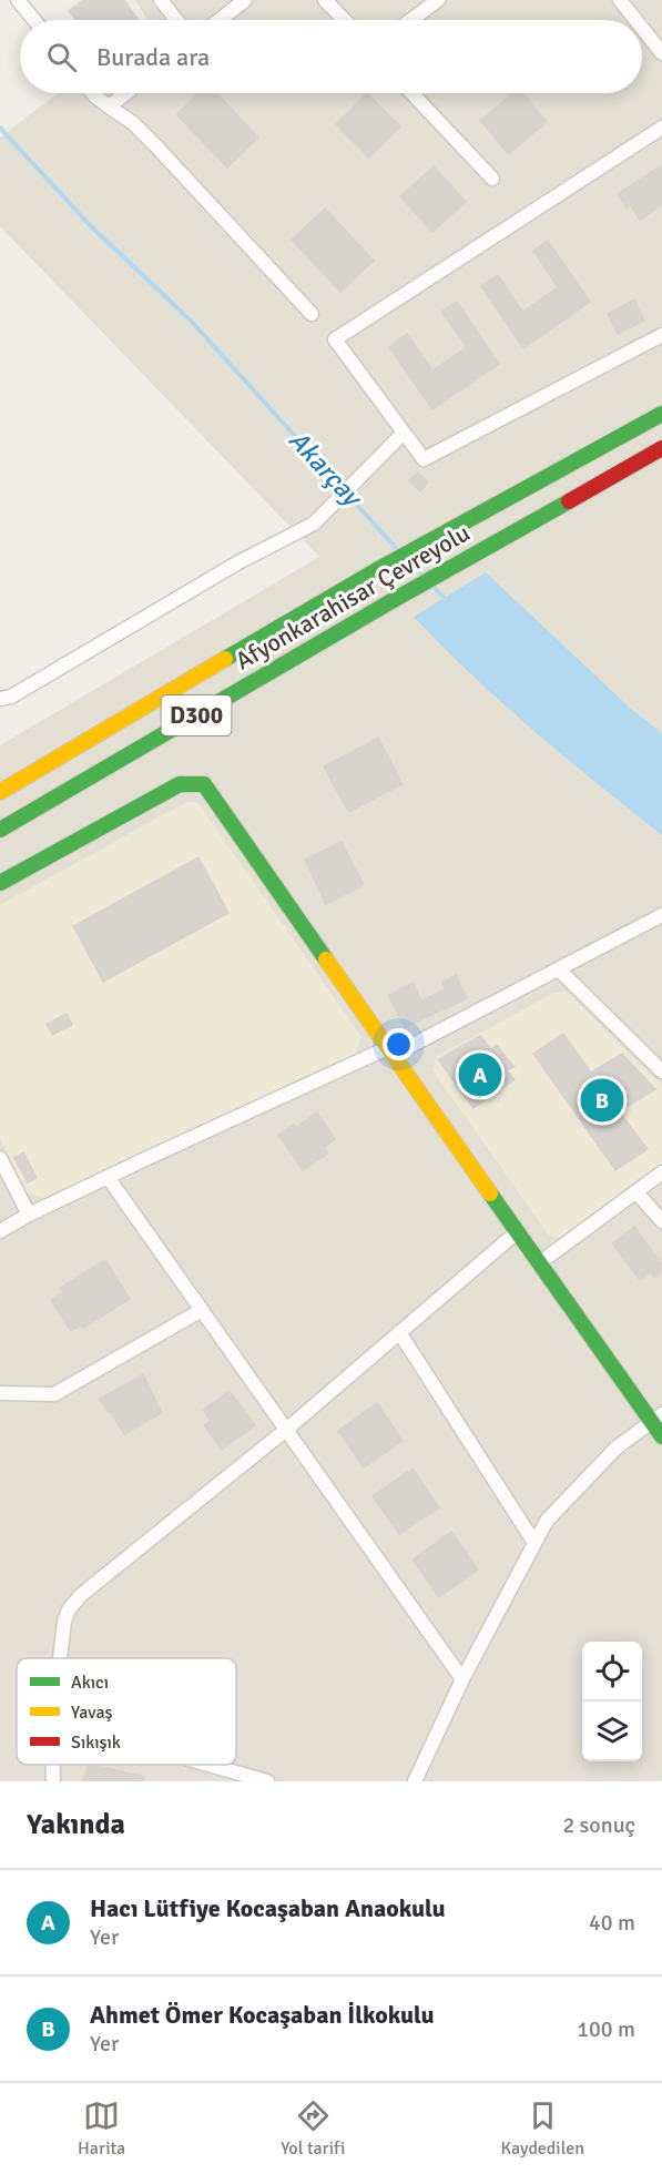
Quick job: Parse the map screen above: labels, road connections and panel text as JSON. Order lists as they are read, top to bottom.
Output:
{
  "streets": {
    "main road": ["Afyonkarahisar Çevreyolu", "D300"]
  },
  "water": ["Akarçay"],
  "legend": ["Akıcı", "Yavaş", "Sıkışık"],
  "page": {
    "search": "Burada ara",
    "pins": ["A", "B"],
    "heading": ["Yakında", "2 sonuç"],
    "list": [
      {
        "mark": "A",
        "name": "Hacı Lütfiye Kocaşaban Anaokulu",
        "note": "Yer",
        "value": "40 m"
      },
      {
        "mark": "B",
        "name": "Ahmet Ömer Kocaşaban İlkokulu",
        "note": "Yer",
        "value": "100 m"
      }
    ],
    "nav": ["Harita", "Yol tarifi", "Kaydedilen"]
  }
}
